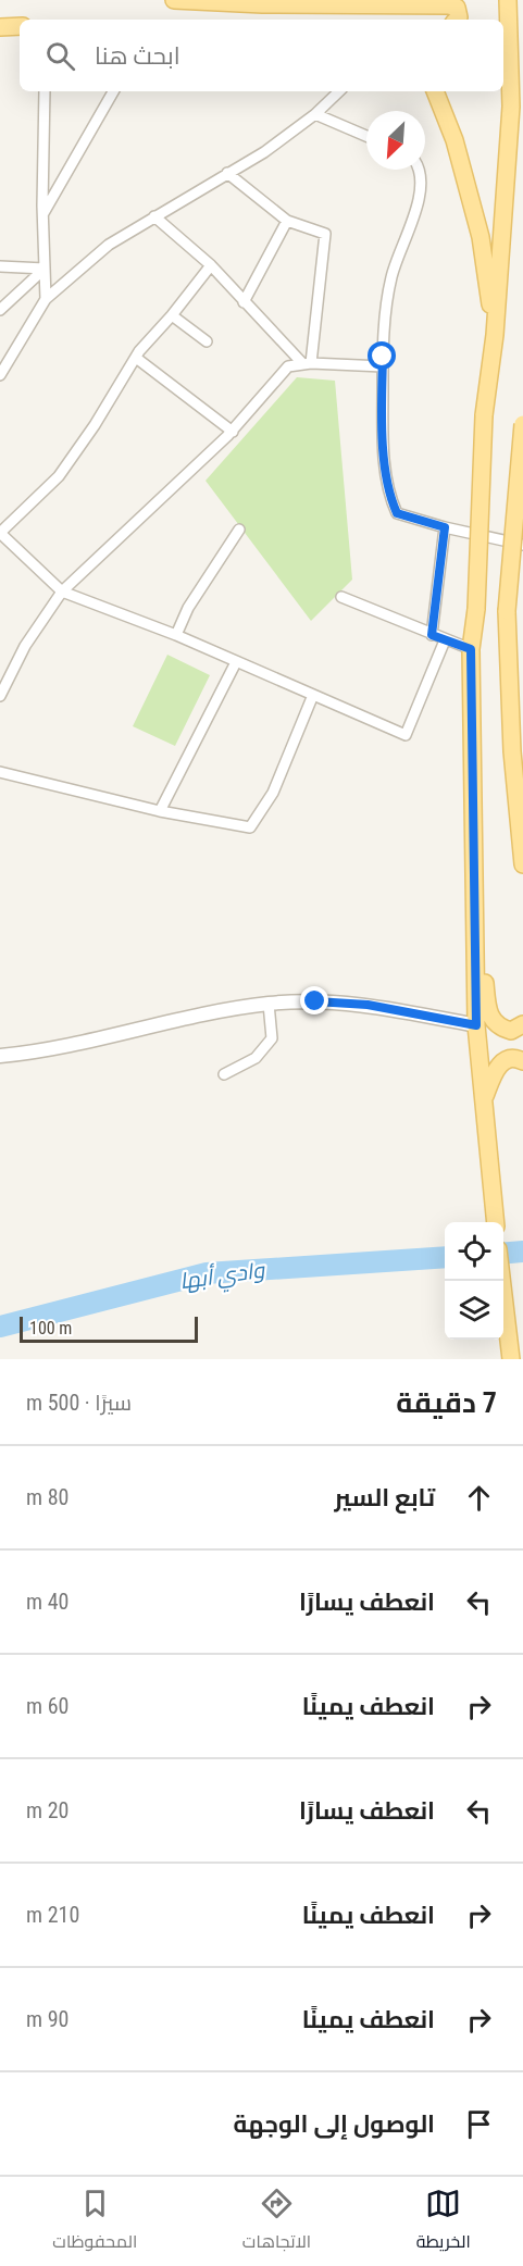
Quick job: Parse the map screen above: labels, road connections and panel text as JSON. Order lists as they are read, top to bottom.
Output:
{
  "water": ["وادي أبها"],
  "scale_bar": "100 m",
  "north": "bottom left",
  "page": {
    "search": "ابحث هنا",
    "scale": "100 m",
    "heading": ["7 دقيقة", "سيرًا · 500 m"],
    "list": [
      ["تابع السير", "80 m"],
      ["انعطف يسارًا", "40 m"],
      ["انعطف يمينًا", "60 m"],
      ["انعطف يسارًا", "20 m"],
      ["انعطف يمينًا", "210 m"],
      ["انعطف يمينًا", "90 m"],
      "الوصول إلى الوجهة"
    ],
    "nav": ["الخريطة", "الاتجاهات", "المحفوظات"]
  }
}
